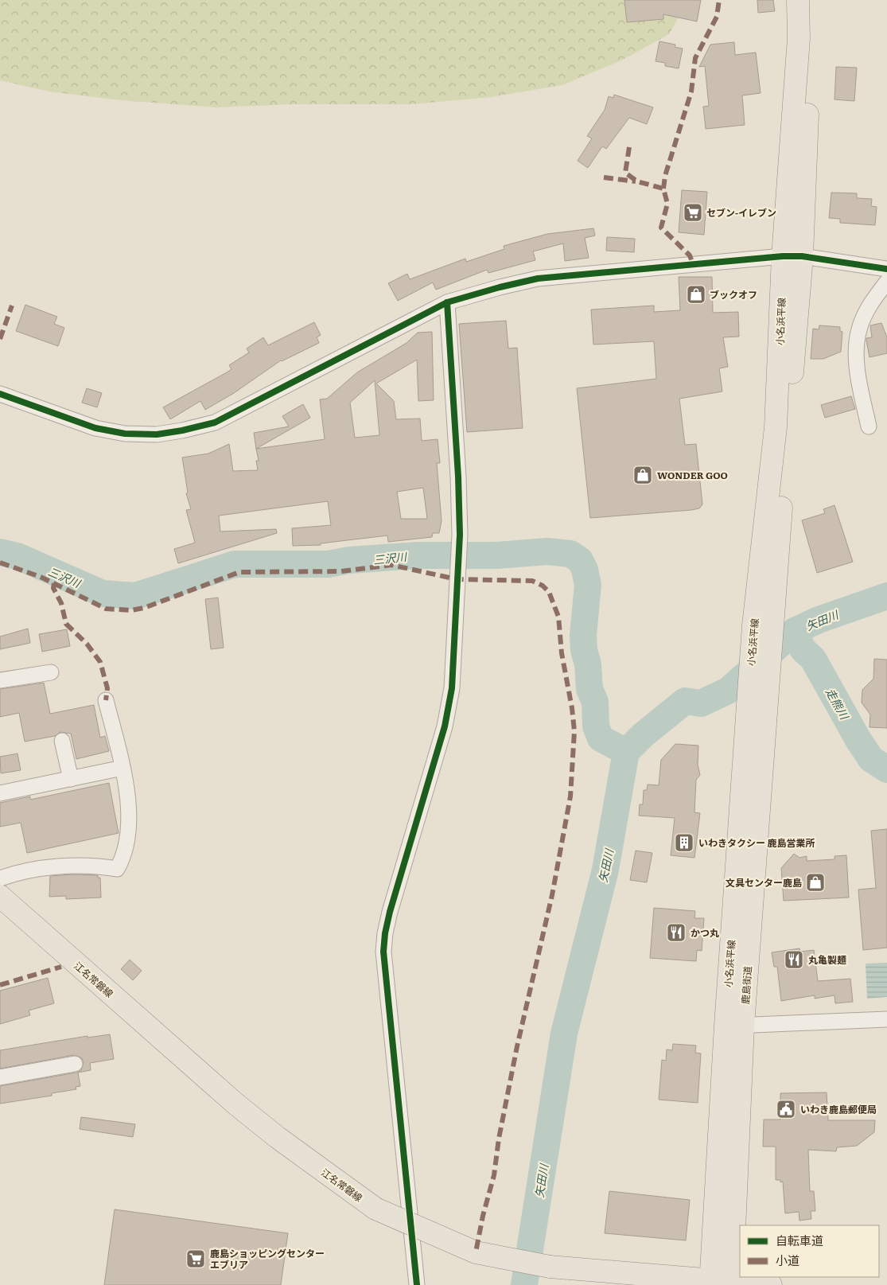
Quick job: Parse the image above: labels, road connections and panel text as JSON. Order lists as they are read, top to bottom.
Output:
{
  "streets": {
    "main road": ["小名浜平線", "江名常磐線", "鹿島街道"]
  },
  "crossings": [
    ["小名浜平線", "鹿島街道"],
    ["江名常磐線", "鹿島街道"]
  ],
  "water": ["三沢川", "矢田川", "走熊川"],
  "places": {
    "supermarket": ["セブン-イレブン", "鹿島ショッピングセンター エブリア"],
    "shop": ["ブックオフ", "WONDER GOO", "文具センター鹿島"],
    "building": ["いわきタクシー 鹿島営業所"],
    "restaurant": ["かつ丸", "丸亀製麺"],
    "public building": ["いわき鹿島郵便局"]
  },
  "legend": ["自転車道", "小道"]
}
